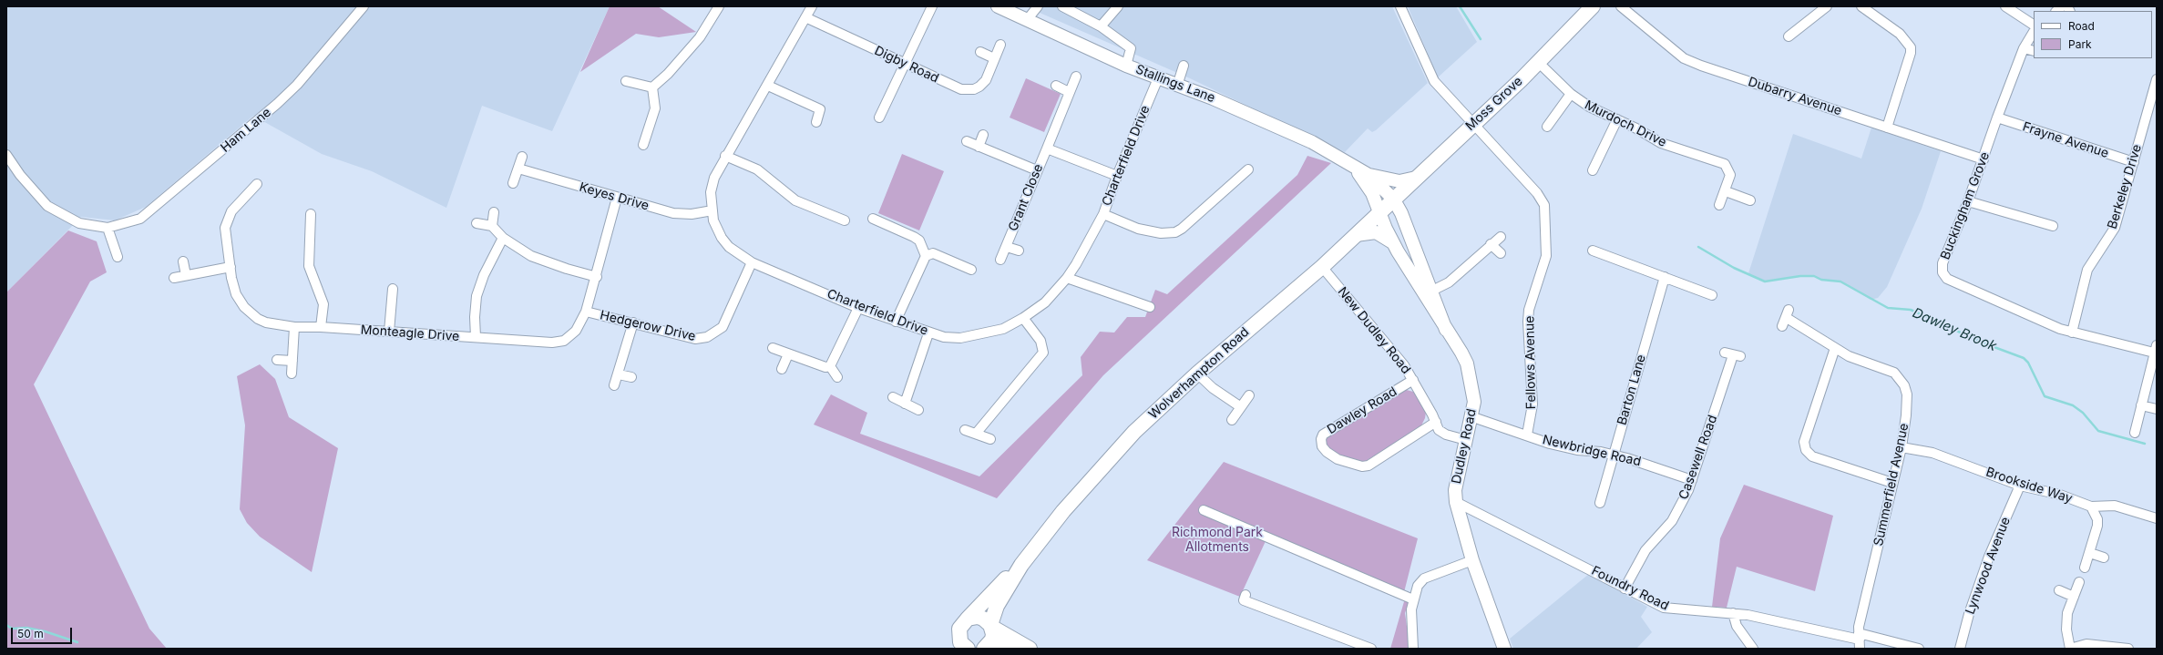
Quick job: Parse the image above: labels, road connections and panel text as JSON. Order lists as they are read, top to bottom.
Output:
{
  "streets": {
    "highway": ["Moss Grove", "Wolverhampton Road"],
    "main road": ["Stallings Lane", "Dudley Road"],
    "street": [
      "Digby Road",
      "Dubarry Avenue",
      "Murdoch Drive",
      "Ham Lane",
      "Frayne Avenue",
      "Charterfield Drive",
      "Berkeley Drive",
      "Keyes Drive",
      "Grant Close",
      "Buckingham Grove",
      "Hedgerow Drive",
      "New Dudley Road",
      "Monteagle Drive",
      "Fellows Avenue",
      "Barton Lane",
      "Dawley Road",
      "Newbridge Road",
      "Casewell Road",
      "Summerfield Avenue",
      "Brookside Way",
      "Lynwood Avenue",
      "Foundry Road"
    ]
  },
  "crossings": [
    ["Digby Road", "Charterfield Drive"],
    ["Stallings Lane", "Moss Grove"],
    ["Stallings Lane", "Charterfield Drive"],
    ["Stallings Lane", "Wolverhampton Road"],
    ["Stallings Lane", "Dudley Road"],
    ["Dubarry Avenue", "Buckingham Grove"],
    ["Moss Grove", "Murdoch Drive"],
    ["Moss Grove", "Fellows Avenue"],
    ["Moss Grove", "Wolverhampton Road"],
    ["Moss Grove", "Dudley Road"],
    ["Frayne Avenue", "Berkeley Drive"],
    ["Frayne Avenue", "Buckingham Grove"],
    ["Charterfield Drive", "Keyes Drive"],
    ["Charterfield Drive", "Hedgerow Drive"],
    ["Berkeley Drive", "Buckingham Grove"],
    ["Keyes Drive", "Monteagle Drive"],
    ["Hedgerow Drive", "Monteagle Drive"],
    ["New Dudley Road", "Wolverhampton Road"],
    ["New Dudley Road", "Dawley Road"],
    ["New Dudley Road", "Dudley Road"],
    ["Fellows Avenue", "Newbridge Road"],
    ["Wolverhampton Road", "Dudley Road"],
    ["Barton Lane", "Newbridge Road"],
    ["Dudley Road", "Newbridge Road"],
    ["Dudley Road", "Foundry Road"],
    ["Newbridge Road", "Casewell Road"],
    ["Casewell Road", "Foundry Road"],
    ["Summerfield Avenue", "Brookside Way"],
    ["Summerfield Avenue", "Foundry Road"],
    ["Brookside Way", "Lynwood Avenue"]
  ],
  "water": ["Dawley Brook"],
  "parks": ["Richmond Park Allotments"],
  "legend": ["Road", "Park"],
  "scale_bar": "50 m"
}
